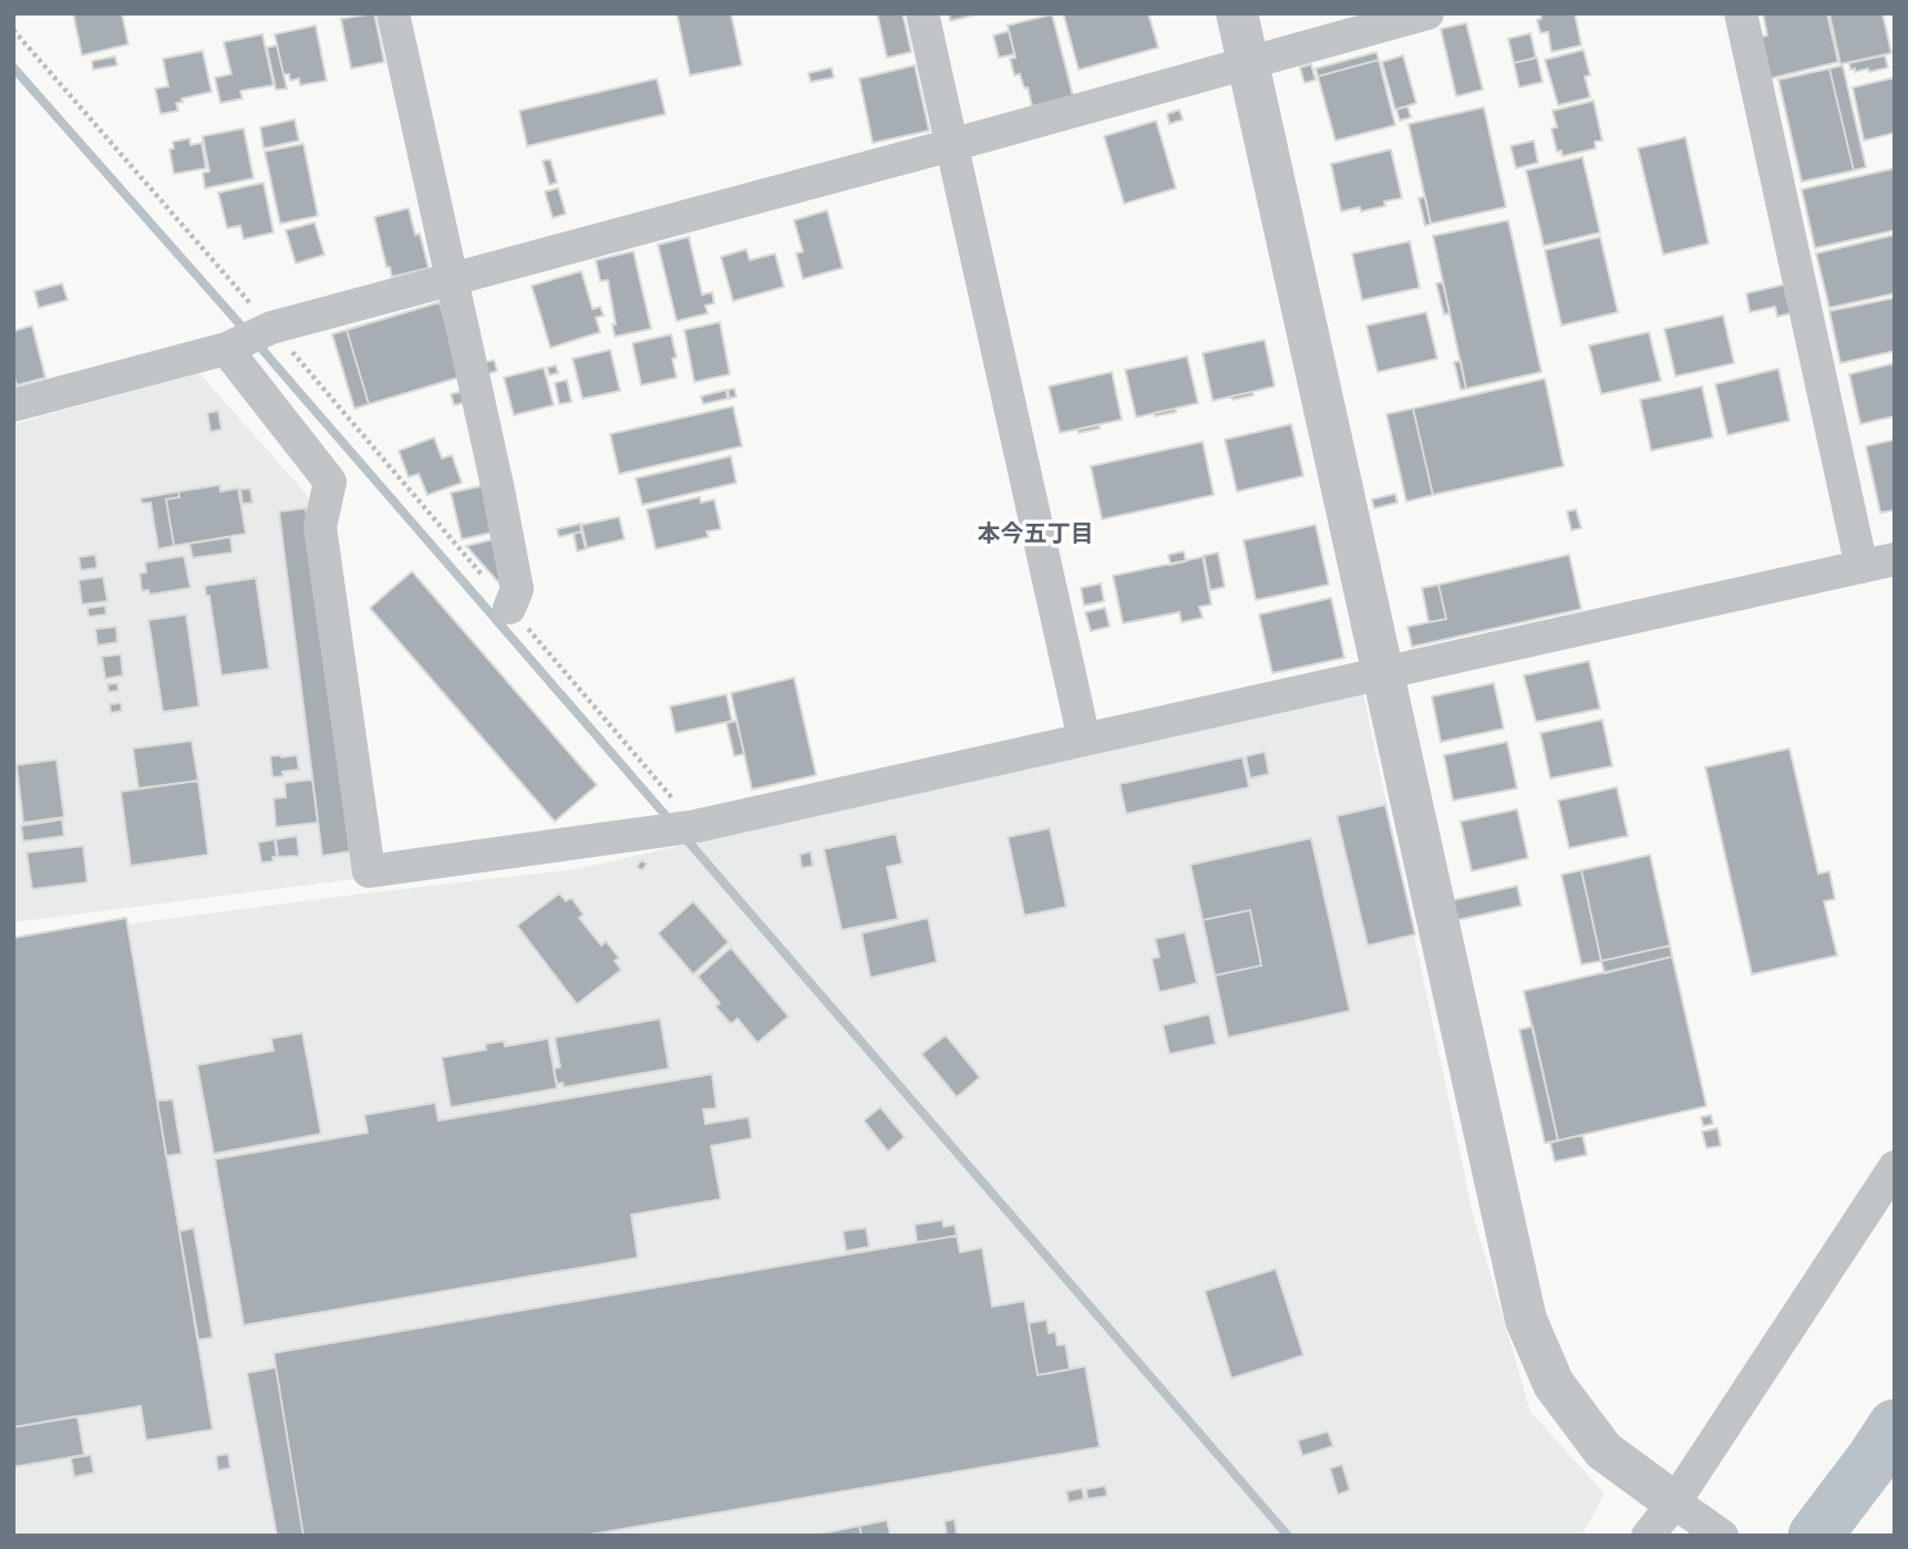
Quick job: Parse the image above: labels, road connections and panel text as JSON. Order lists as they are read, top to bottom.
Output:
{
  "districts": ["本今五丁目"]
}
